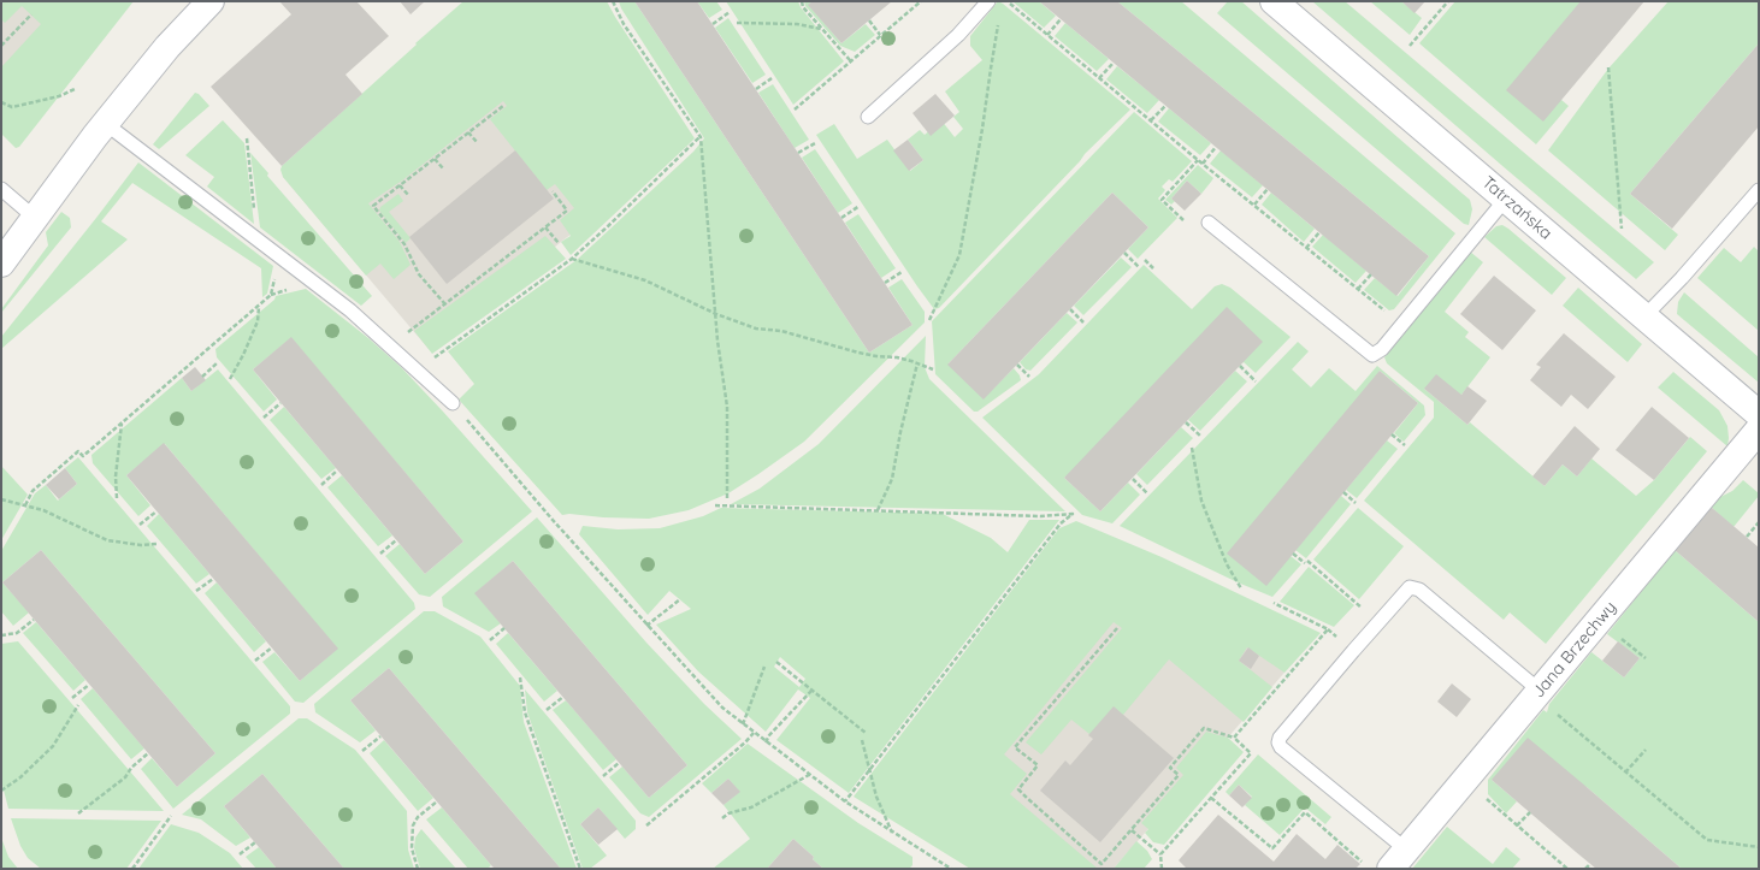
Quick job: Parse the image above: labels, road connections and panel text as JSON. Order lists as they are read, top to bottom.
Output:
{
  "streets": {
    "street": ["Tatrzańska", "Jana Brzechwy"]
  }
}
